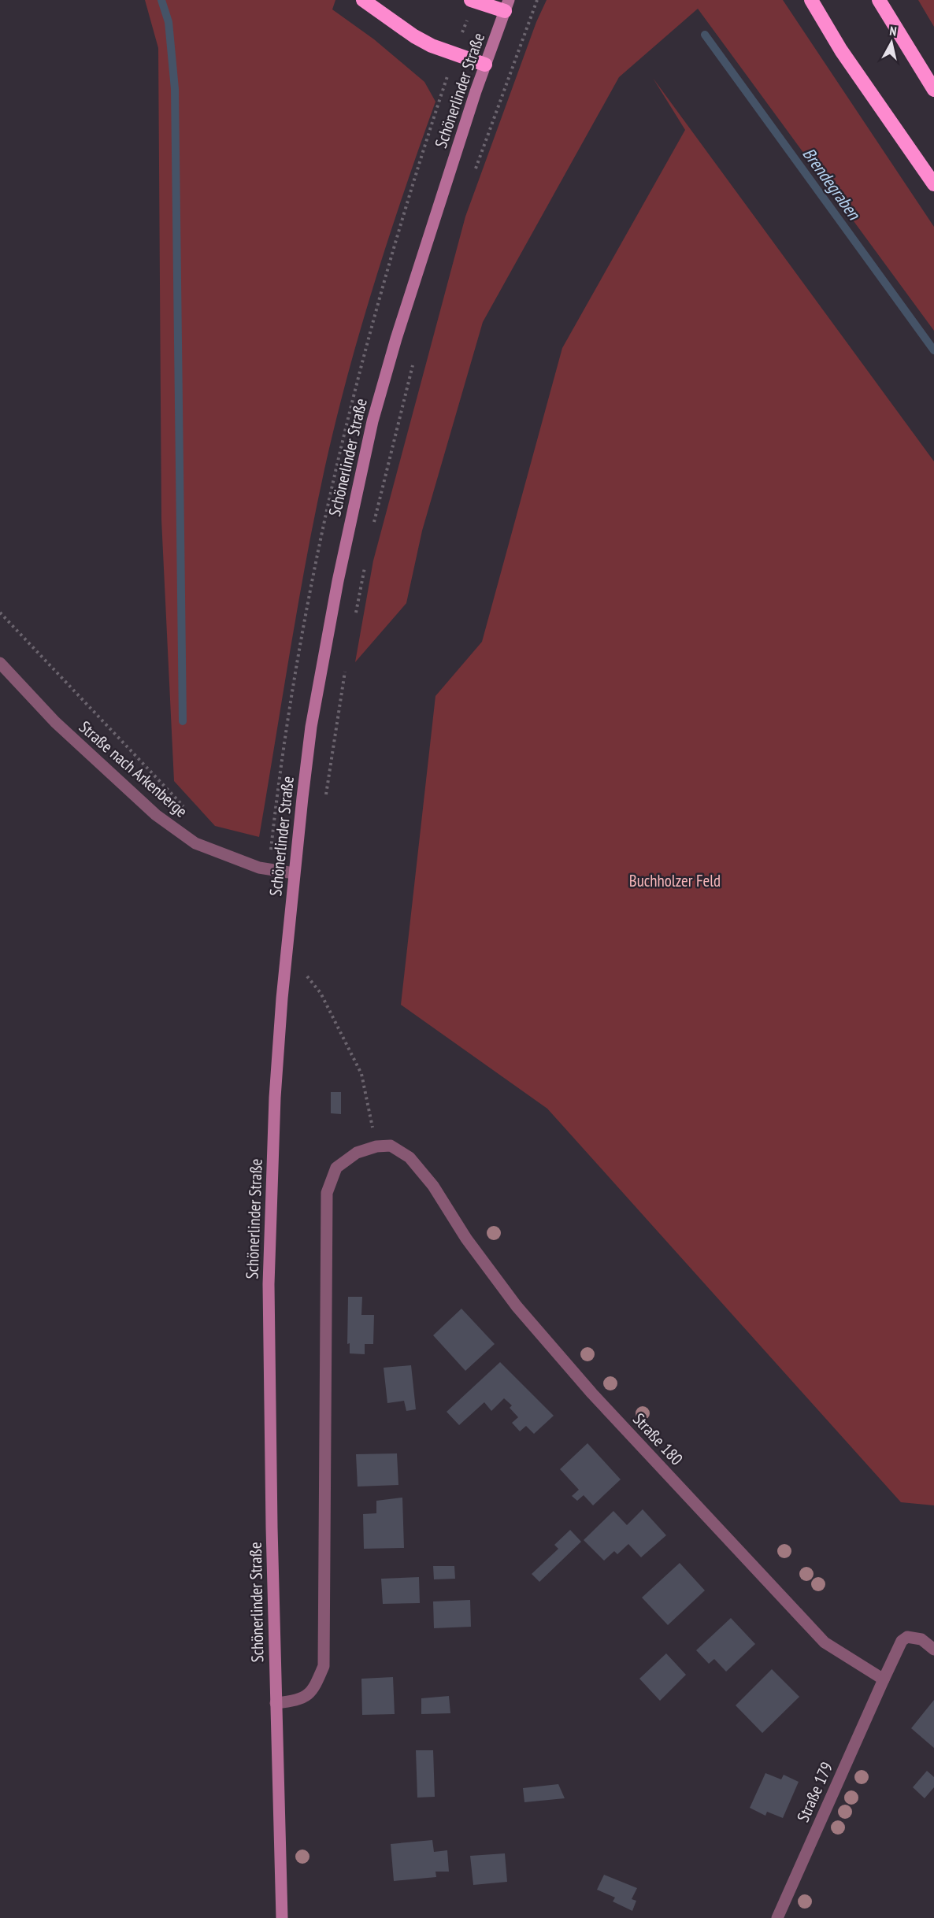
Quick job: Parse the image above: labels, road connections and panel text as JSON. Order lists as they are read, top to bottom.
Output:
{
  "streets": {
    "main road": ["Schönerlinder Straße"],
    "street": ["Straße nach Arkenberge", "Straße 180", "Straße 179"]
  },
  "crossings": [
    ["Schönerlinder Straße", "Straße nach Arkenberge"],
    ["Straße 180", "Straße 179"]
  ],
  "water": ["Brendegraben"],
  "parks": ["Buchholzer Feld"],
  "north": "top"
}
